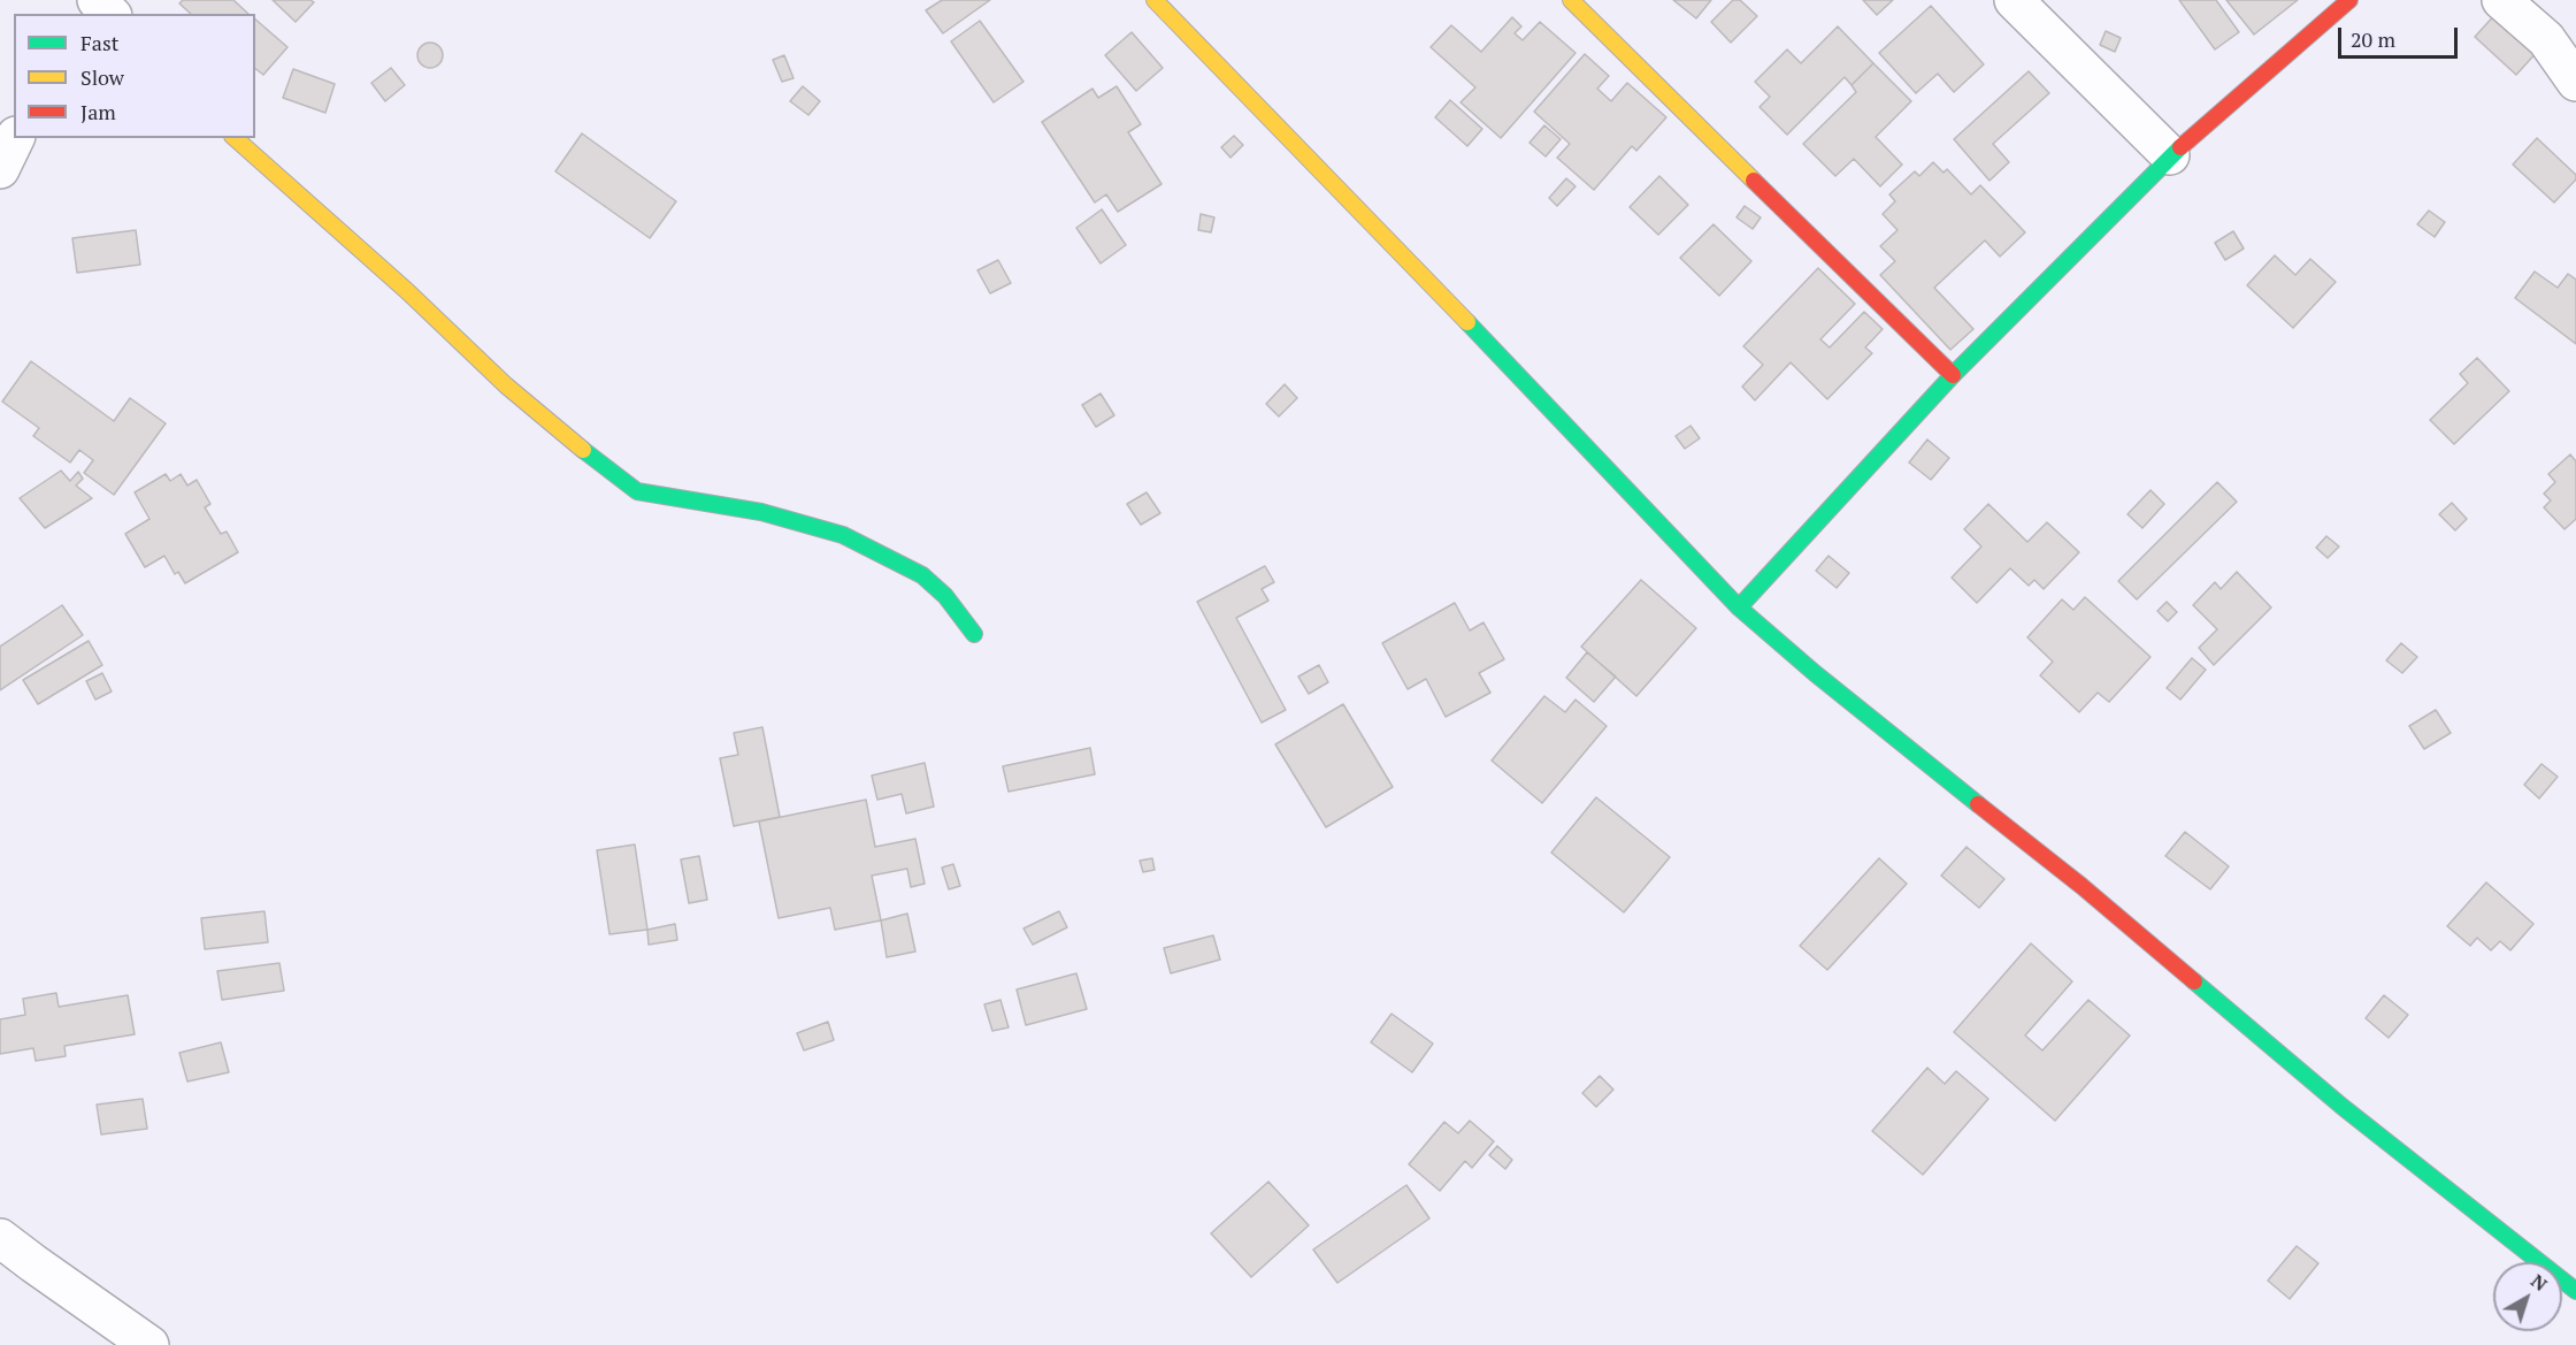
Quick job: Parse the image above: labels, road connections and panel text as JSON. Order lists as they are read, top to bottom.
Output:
{
  "legend": ["Fast", "Slow", "Jam"],
  "scale_bar": "20 m",
  "north": "top right"
}
